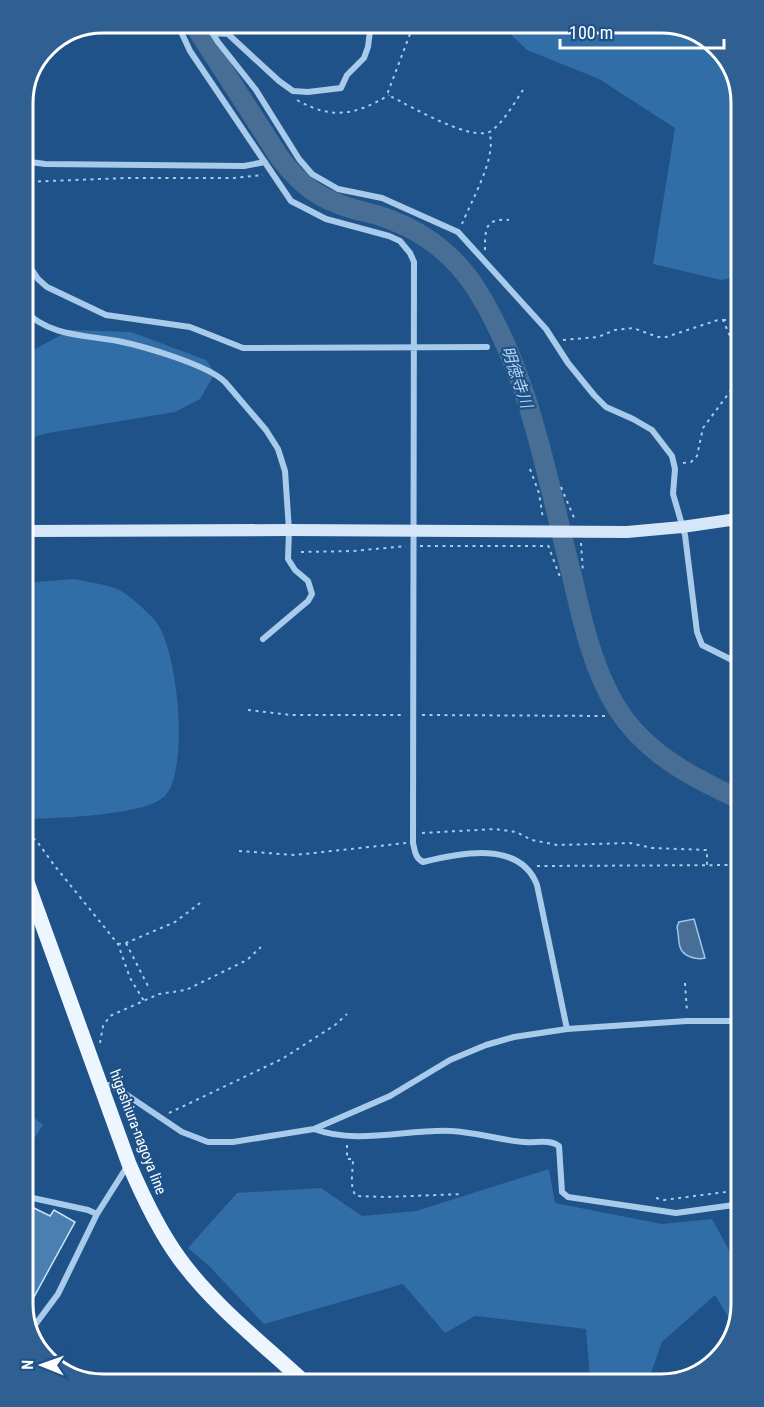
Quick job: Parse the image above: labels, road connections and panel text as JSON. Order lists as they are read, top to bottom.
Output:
{
  "streets": {
    "main road": ["higashiura-nagoya line"]
  },
  "water": ["明徳寺川"],
  "scale_bar": "100 m",
  "north": "left"
}
